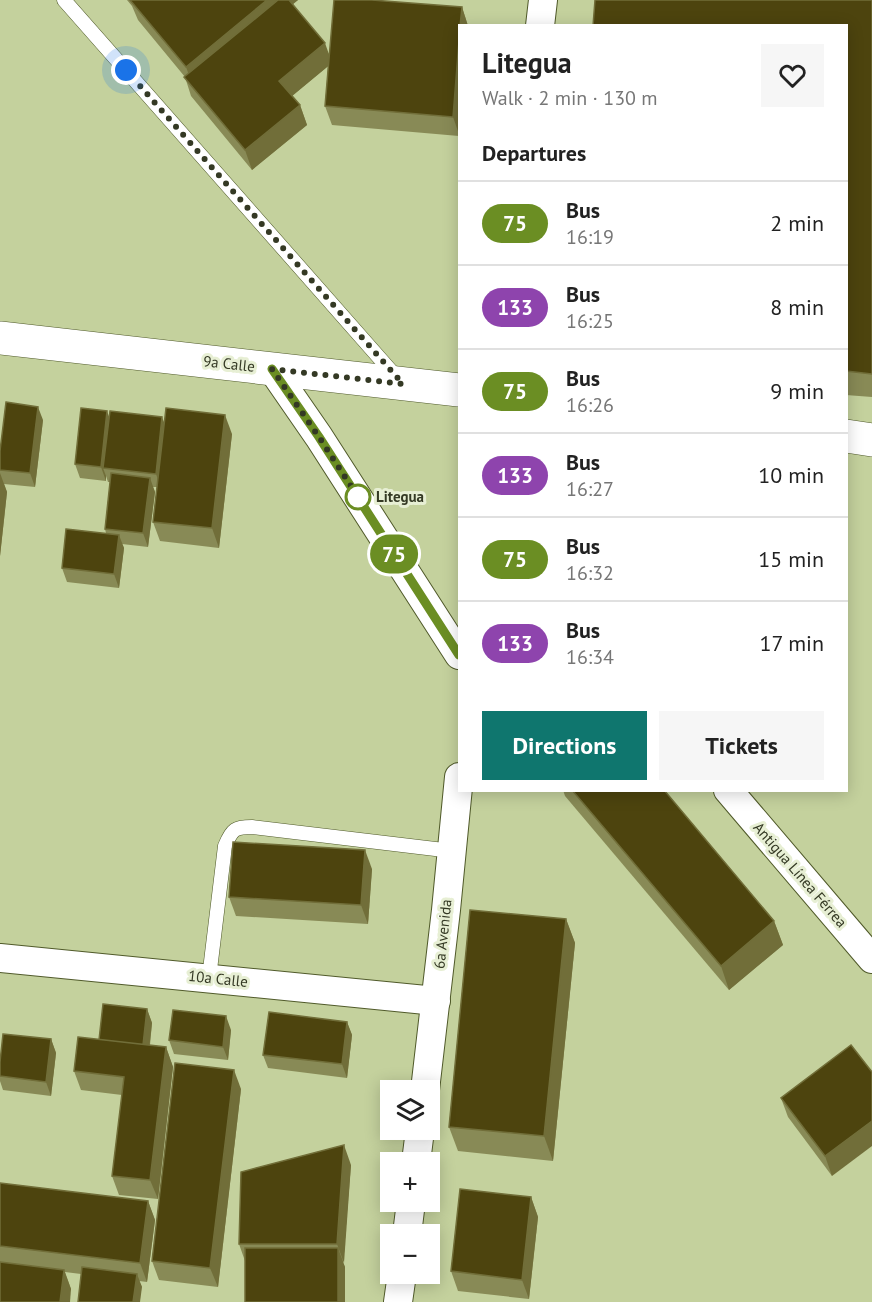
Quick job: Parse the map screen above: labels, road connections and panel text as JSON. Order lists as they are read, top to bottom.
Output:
{
  "streets": {
    "street": [
      "9a Calle",
      "Antigua Línea Férrea",
      "6a Avenida",
      "10a Calle"
    ]
  },
  "crossings": [
    ["6a Avenida", "10a Calle"]
  ],
  "places": ["Litegua"],
  "lines": ["bus line 75"],
  "page": {
    "on_map": "75",
    "heading": [
      ["Litegua", "Walk · 2 min · 130 m"],
      "Departures"
    ],
    "list": [
      {
        "mark": "75",
        "name": "Bus",
        "note": "16:19",
        "value": "2 min"
      },
      {
        "mark": "133",
        "name": "Bus",
        "note": "16:25",
        "value": "8 min"
      },
      {
        "mark": "75",
        "name": "Bus",
        "note": "16:26",
        "value": "9 min"
      },
      {
        "mark": "133",
        "name": "Bus",
        "note": "16:27",
        "value": "10 min"
      },
      {
        "mark": "75",
        "name": "Bus",
        "note": "16:32",
        "value": "15 min"
      },
      {
        "mark": "133",
        "name": "Bus",
        "note": "16:34",
        "value": "17 min"
      }
    ],
    "buttons": ["Directions", "Tickets"],
    "map_buttons": ["+", "−"]
  }
}
